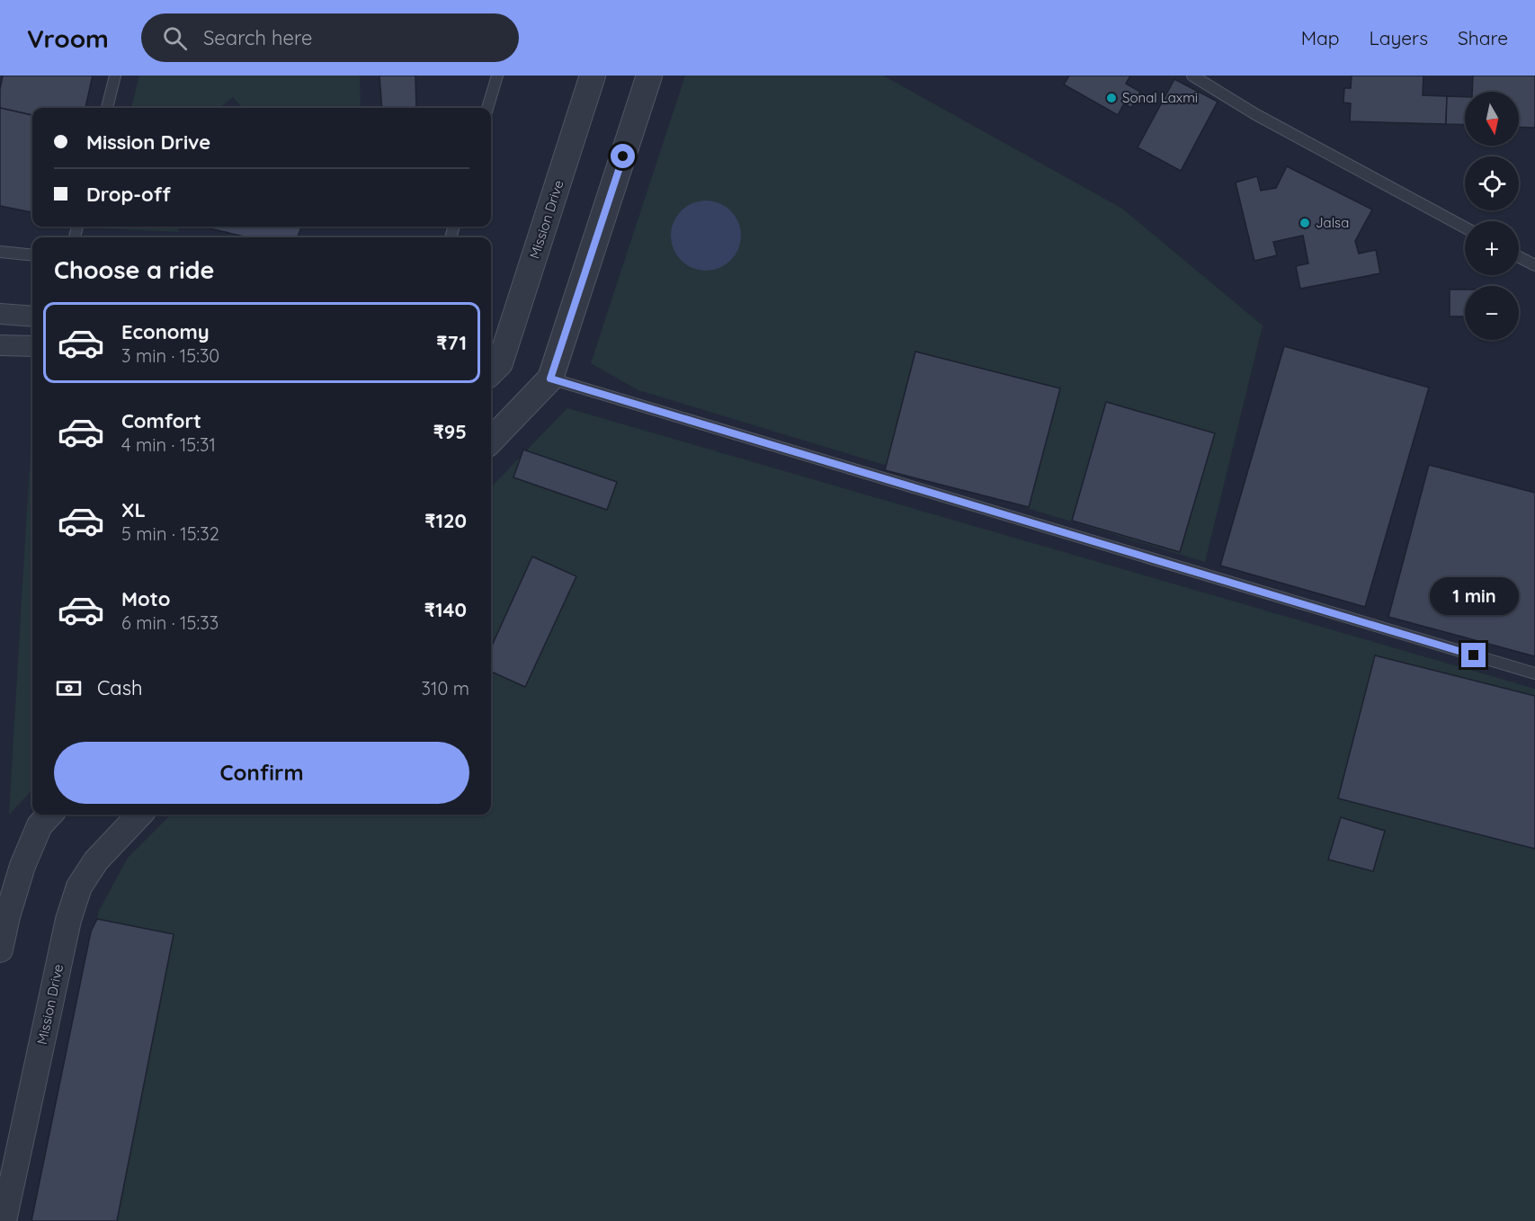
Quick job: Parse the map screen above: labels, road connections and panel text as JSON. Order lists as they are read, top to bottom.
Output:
{
  "streets": {
    "street": ["Mission Drive"]
  },
  "places": ["Sonal Laxmi", "Jalsa"],
  "north": "bottom",
  "page": {
    "header": "Vroom",
    "search": "Search here",
    "nav": ["Map", "Layers", "Share"],
    "map_buttons": ["+", "−"],
    "banner": ["Mission Drive", "Drop-off"],
    "heading": "Choose a ride",
    "list": [
      {
        "name": "Economy",
        "note": "3 min · 15:30",
        "value": "₹71"
      },
      {
        "name": "Comfort",
        "note": "4 min · 15:31",
        "value": "₹95"
      },
      {
        "name": "XL",
        "note": "5 min · 15:32",
        "value": "₹120"
      },
      {
        "name": "Moto",
        "note": "6 min · 15:33",
        "value": "₹140"
      }
    ],
    "bubble": "1 min",
    "pay": ["Cash", "310 m"],
    "buttons": "Confirm"
  }
}
